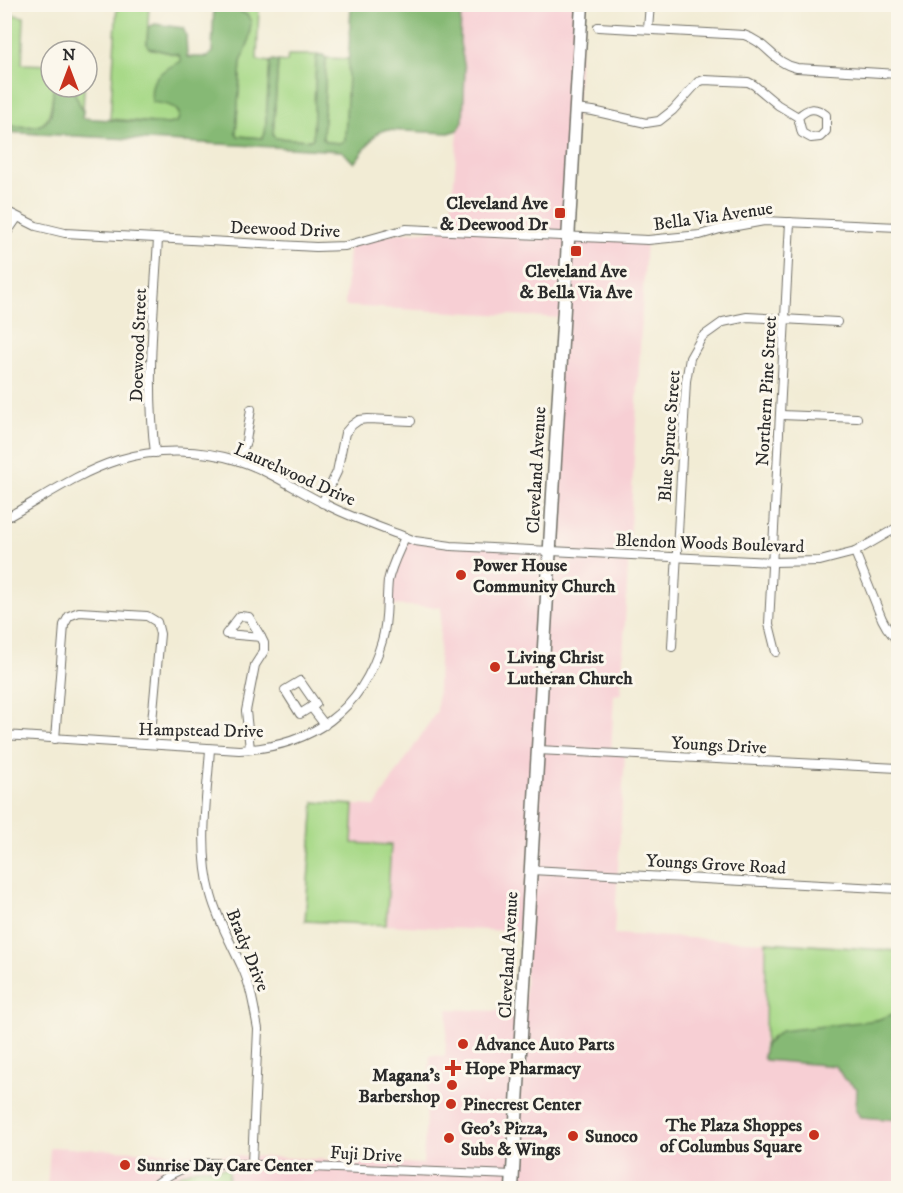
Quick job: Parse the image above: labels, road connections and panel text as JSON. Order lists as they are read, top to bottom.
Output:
{
  "streets": {
    "main road": ["Cleveland Avenue"],
    "street": [
      "Bella Via Avenue",
      "Deewood Drive",
      "Doewood Street",
      "Northern Pine Street",
      "Blue Spruce Street",
      "Laurelwood Drive",
      "Blendon Woods Boulevard",
      "Hampstead Drive",
      "Youngs Drive",
      "Youngs Grove Road",
      "Brady Drive",
      "Fuji Drive"
    ]
  },
  "crossings": [
    ["Bella Via Avenue", "Deewood Drive"],
    ["Bella Via Avenue", "Northern Pine Street"],
    ["Bella Via Avenue", "Cleveland Avenue"],
    ["Deewood Drive", "Doewood Street"],
    ["Deewood Drive", "Cleveland Avenue"],
    ["Doewood Street", "Laurelwood Drive"],
    ["Northern Pine Street", "Blue Spruce Street"],
    ["Northern Pine Street", "Blendon Woods Boulevard"],
    ["Blue Spruce Street", "Blendon Woods Boulevard"],
    ["Cleveland Avenue", "Laurelwood Drive"],
    ["Cleveland Avenue", "Blendon Woods Boulevard"],
    ["Cleveland Avenue", "Youngs Drive"],
    ["Cleveland Avenue", "Youngs Grove Road"],
    ["Cleveland Avenue", "Fuji Drive"],
    ["Laurelwood Drive", "Blendon Woods Boulevard"],
    ["Laurelwood Drive", "Hampstead Drive"],
    ["Hampstead Drive", "Brady Drive"],
    ["Brady Drive", "Fuji Drive"]
  ],
  "places": {
    "transit": ["Cleveland Ave & Deewood Dr", "Cleveland Ave & Bella Via Ave"],
    "other": [
      "Power House Community Church",
      "Living Christ Lutheran Church",
      "Advance Auto Parts",
      "Magana's Barbershop",
      "Pinecrest Center",
      "The Plaza Shoppes of Columbus Square",
      "Sunoco",
      "Geo's Pizza, Subs & Wings",
      "Sunrise Day Care Center"
    ],
    "health": ["Hope Pharmacy"]
  },
  "north": "top"
}
